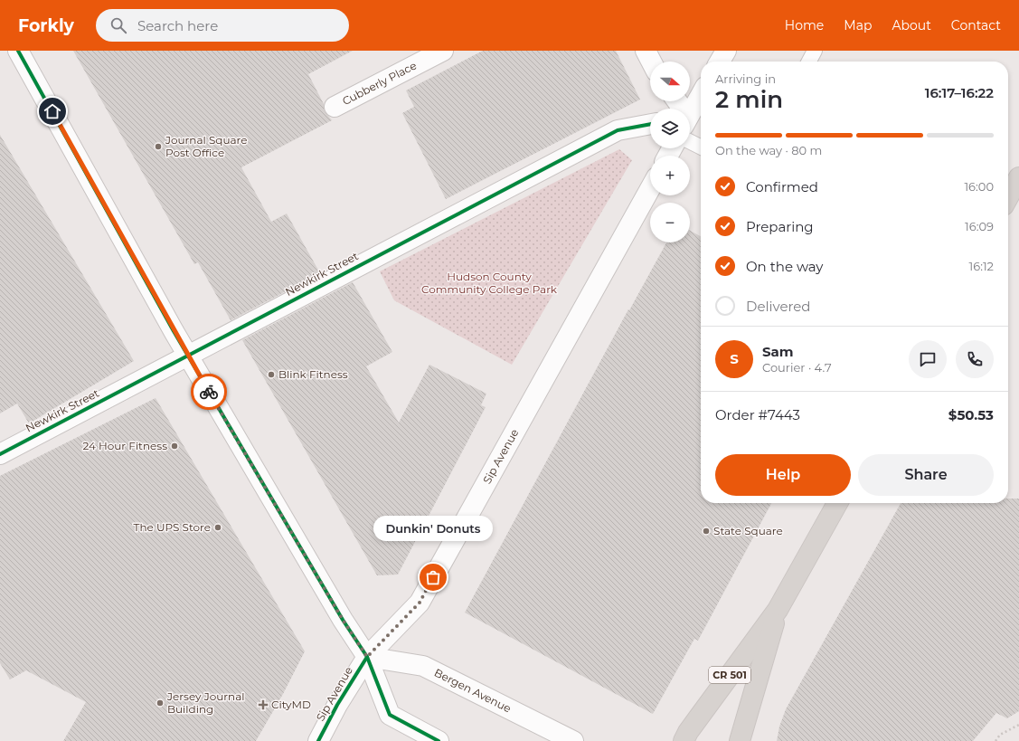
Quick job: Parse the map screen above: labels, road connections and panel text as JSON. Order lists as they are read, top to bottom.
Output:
{
  "streets": {
    "main road": ["CR 501"],
    "street": [
      "Cubberly Place",
      "Newkirk Street",
      "Sip Avenue",
      "Bergen Avenue"
    ]
  },
  "crossings": [
    ["Sip Avenue", "Bergen Avenue"]
  ],
  "parks": ["Hudson County Community College Park"],
  "places": {
    "other": [
      "Journal Square Post Office",
      "Blink Fitness",
      "24 Hour Fitness",
      "The UPS Store",
      "State Square",
      "Dunkin' Donuts",
      "Jersey Journal Building"
    ],
    "health": ["CityMD"]
  },
  "north": "right",
  "page": {
    "header": "Forkly",
    "search": "Search here",
    "nav": [
      "Home",
      "Map",
      "About",
      "Contact"
    ],
    "map_buttons": ["+", "−"],
    "heading": ["2 min", "Arriving in", "16:17–16:22"],
    "panel": [
      "Sam",
      "Courier · 4.7",
      "Order #7443",
      "$50.53"
    ],
    "bar": "On the way · 80 m",
    "list": [
      ["Confirmed", "16:00"],
      ["Preparing", "16:09"],
      ["On the way", "16:12"],
      "Delivered"
    ],
    "round": "S",
    "buttons": ["Help", "Share"],
    "bubble": "Dunkin' Donuts"
  }
}
